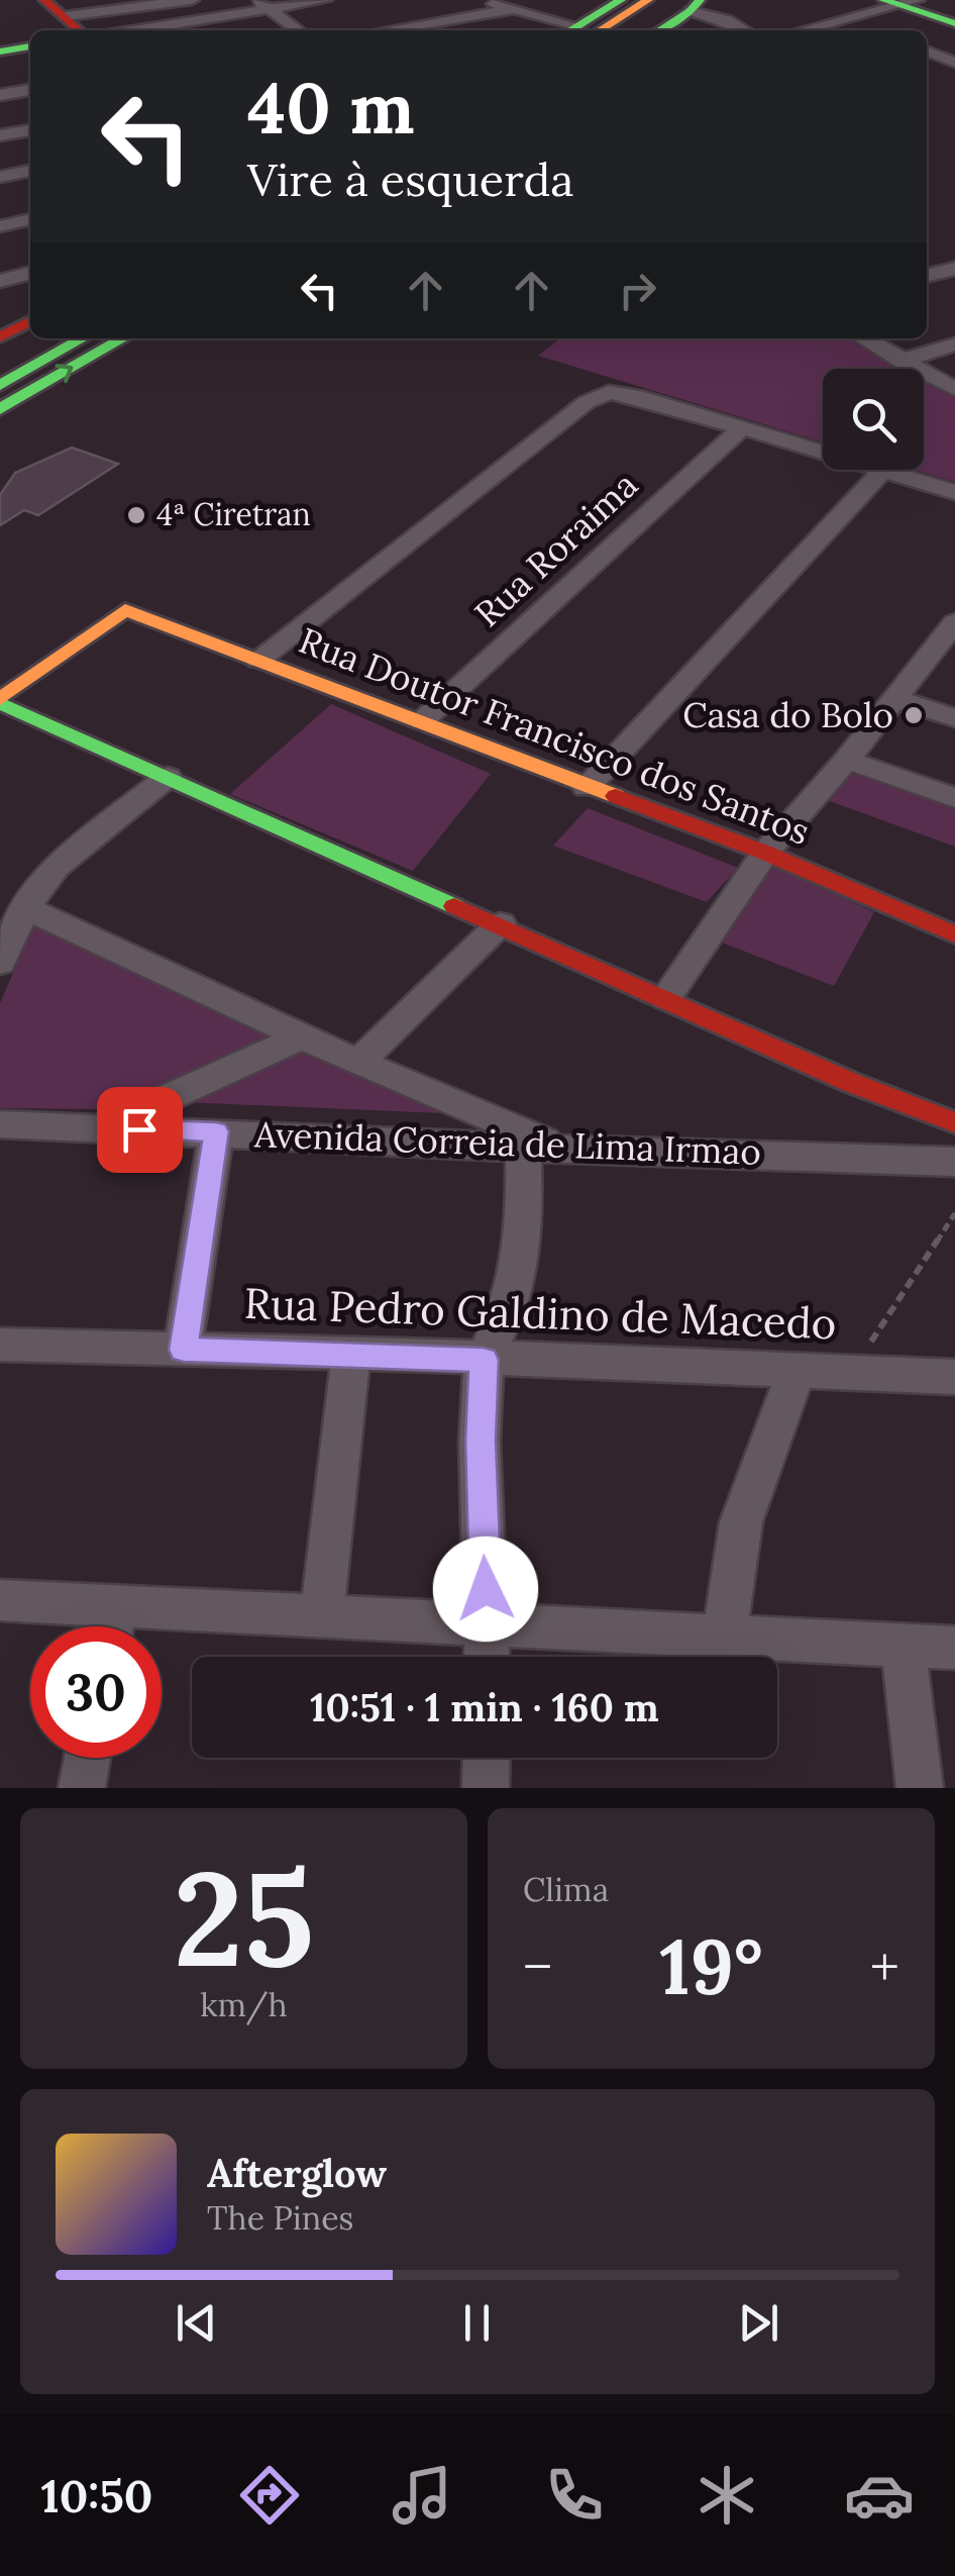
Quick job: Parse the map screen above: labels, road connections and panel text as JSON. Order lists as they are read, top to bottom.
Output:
{
  "streets": {
    "main road": ["Rua Doutor Francisco dos Santos"],
    "street": ["Rua Roraima", "Avenida Correia de Lima Irmao", "Rua Pedro Galdino de Macedo"]
  },
  "crossings": [
    ["Rua Roraima", "Rua Doutor Francisco dos Santos"]
  ],
  "places": ["4ª Ciretran", "Casa do Bolo"],
  "page": {
    "turn": ["40 m", "Vire à esquerda"],
    "limit": "30",
    "trip": "10:51 · 1 min · 160 m",
    "tile": [
      ["25", "km/h"],
      "Clima"
    ],
    "heat": ["−", "19°", "+"],
    "song": ["Afterglow", "The Pines"],
    "tabs": "10:50"
  }
}
